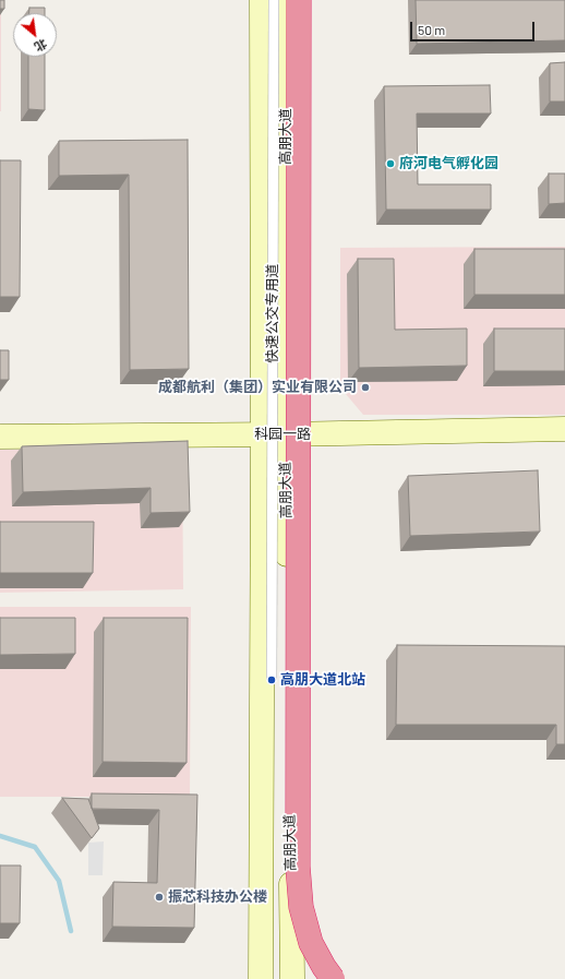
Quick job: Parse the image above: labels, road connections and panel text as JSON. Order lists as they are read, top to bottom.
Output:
{
  "streets": {
    "main road": ["高朋大道", "科园一路"],
    "lane": ["快速公交专用道"]
  },
  "crossings": [
    ["高朋大道", "科园一路"]
  ],
  "places": [
    "府河电气孵化园",
    "成都航利（集团）实业有限公司",
    "高朋大道北站",
    "振芯科技办公楼"
  ],
  "scale_bar": "50 m",
  "north": "bottom right"
}
